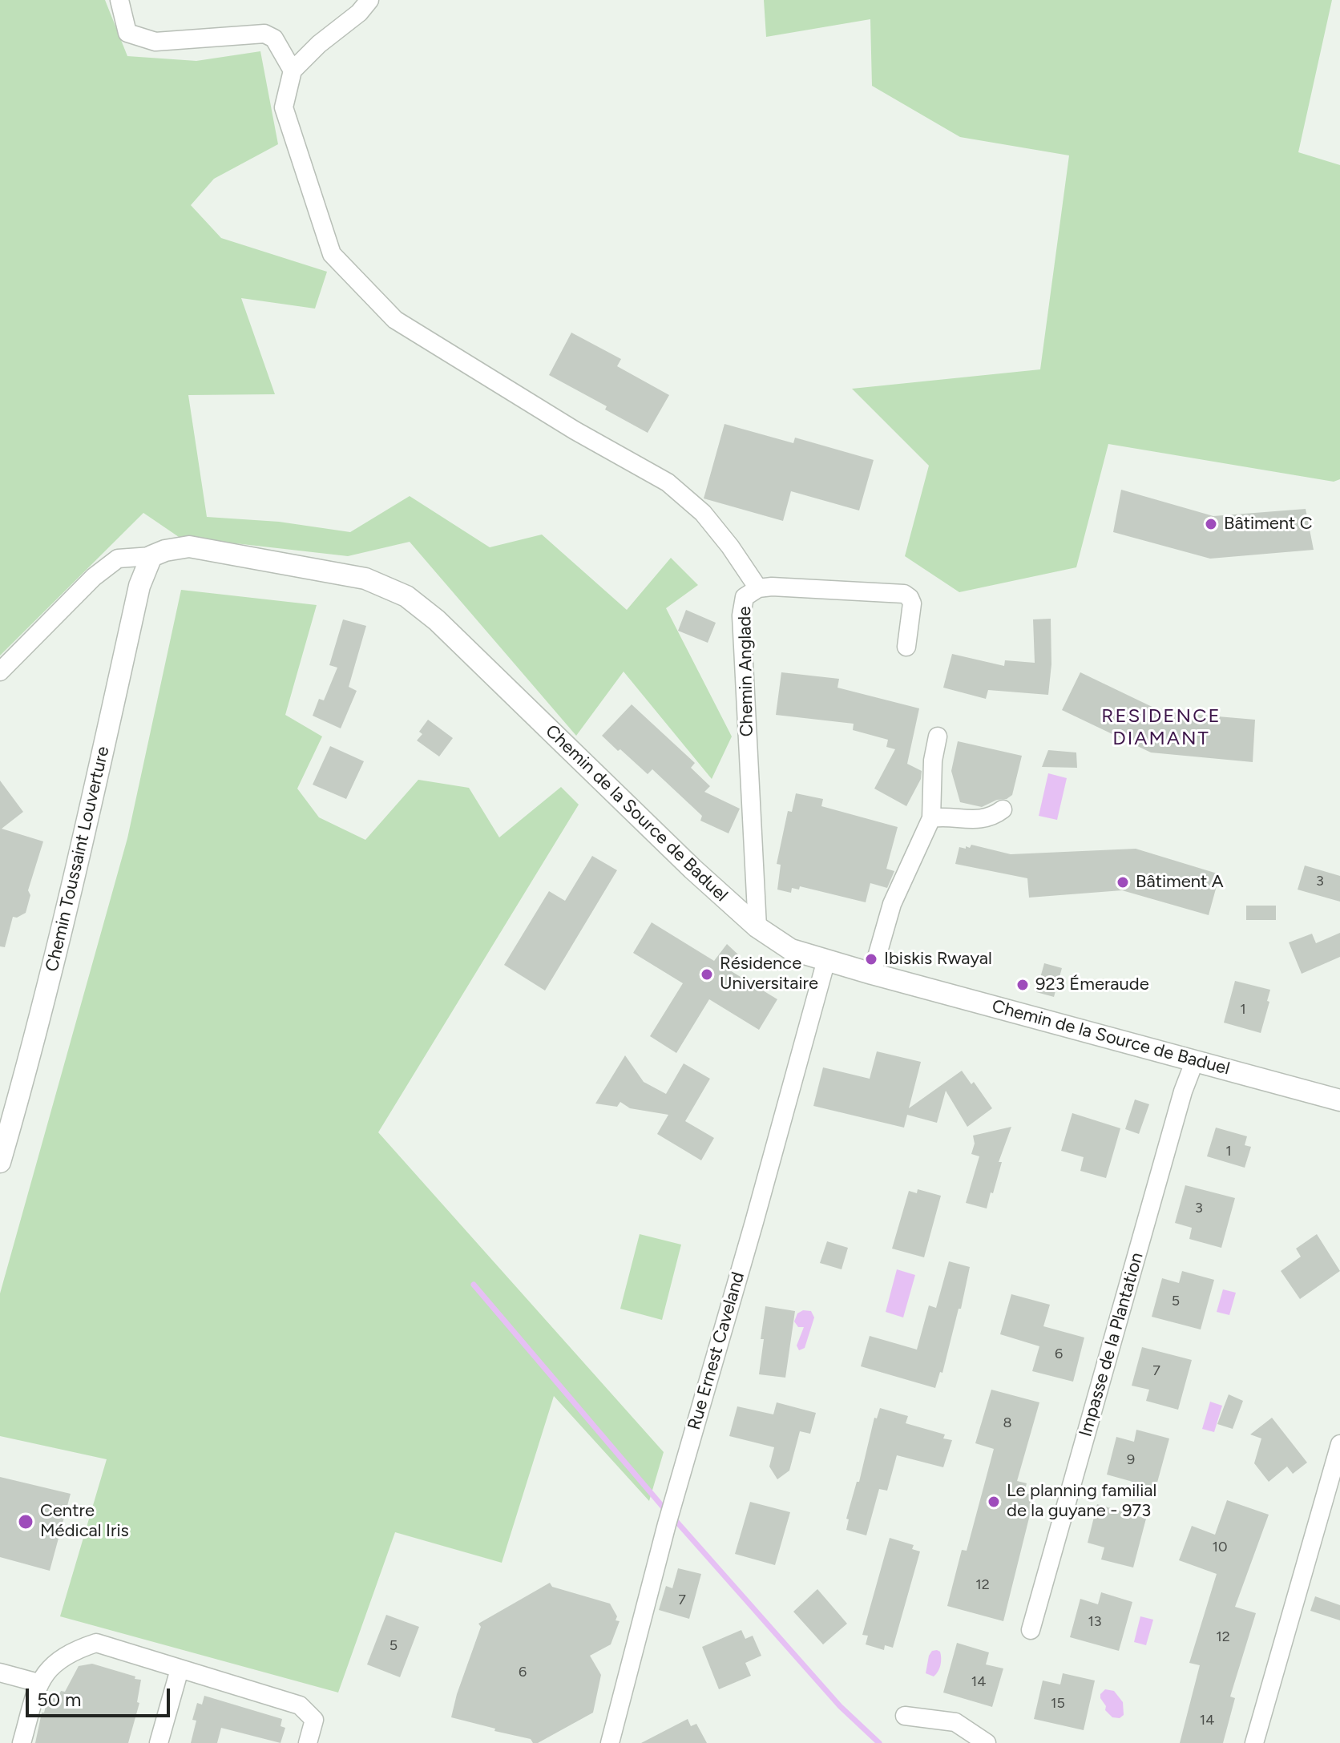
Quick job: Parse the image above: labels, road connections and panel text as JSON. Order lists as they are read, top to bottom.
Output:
{
  "streets": {
    "street": [
      "Chemin Anglade",
      "Chemin de la Source de Baduel",
      "Chemin Toussaint Louverture",
      "Impasse de la Plantation",
      "Rue Ernest Caveland"
    ]
  },
  "crossings": [
    ["Chemin Anglade", "Chemin de la Source de Baduel"],
    ["Chemin de la Source de Baduel", "Chemin Toussaint Louverture"],
    ["Chemin de la Source de Baduel", "Impasse de la Plantation"],
    ["Chemin de la Source de Baduel", "Rue Ernest Caveland"]
  ],
  "districts": ["RESIDENCE DIAMANT"],
  "places": [
    "Bâtiment C",
    "Bâtiment A",
    "Ibiskis Rwayal",
    "Résidence Universitaire",
    "923 Émeraude",
    "Le planning familial de la guyane - 973",
    "Centre Médical Iris"
  ],
  "house_numbers": [
    "3",
    "1",
    "1",
    "3",
    "5",
    "6",
    "7",
    "8",
    "9",
    "10",
    "12",
    "7",
    "13",
    "12",
    "5",
    "6",
    "14",
    "15",
    "14"
  ],
  "scale_bar": "50 m"
}
